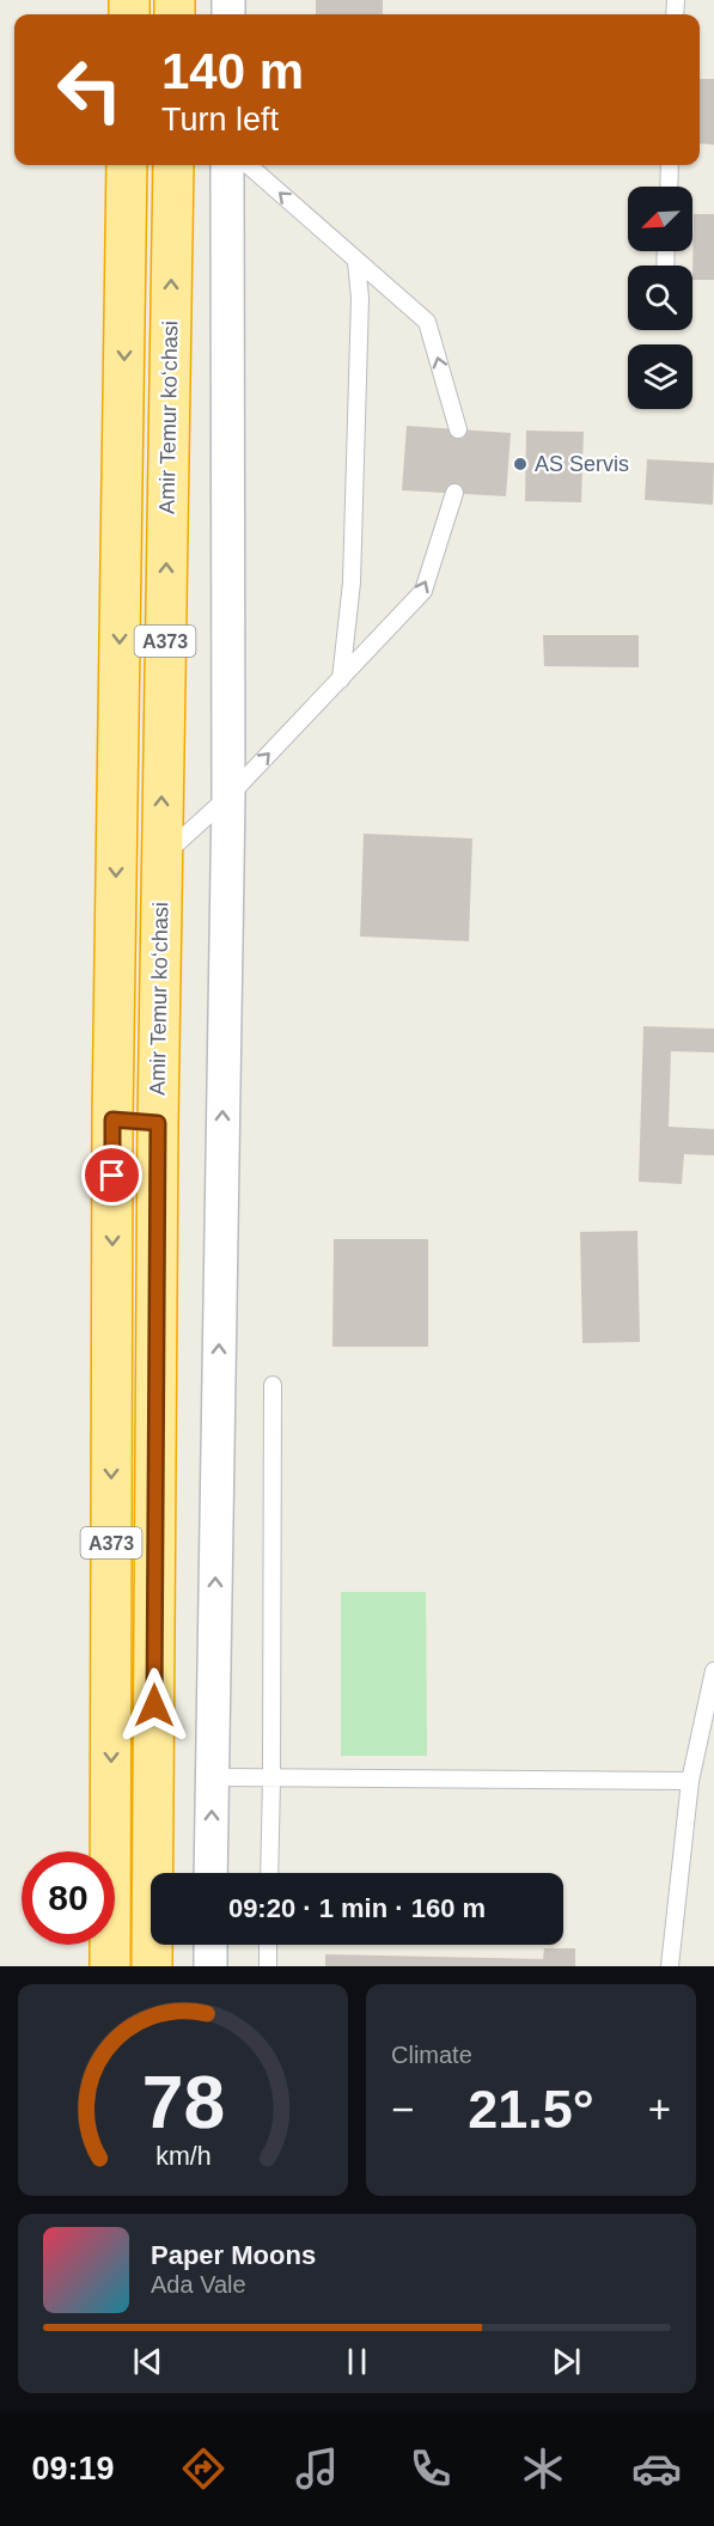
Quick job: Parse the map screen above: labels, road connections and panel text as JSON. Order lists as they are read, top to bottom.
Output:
{
  "streets": {
    "highway": ["Amir Temur koʻchasi", "A373"]
  },
  "places": ["AS Servis"],
  "north": "bottom left",
  "page": {
    "turn": ["140 m", "Turn left"],
    "limit": "80",
    "trip": "09:20 · 1 min · 160 m",
    "tile": "Climate",
    "heat": ["−", "21.5°", "+"],
    "song": ["Paper Moons", "Ada Vale"],
    "tabs": "09:19",
    "gauge": ["78", "km/h"]
  }
}
